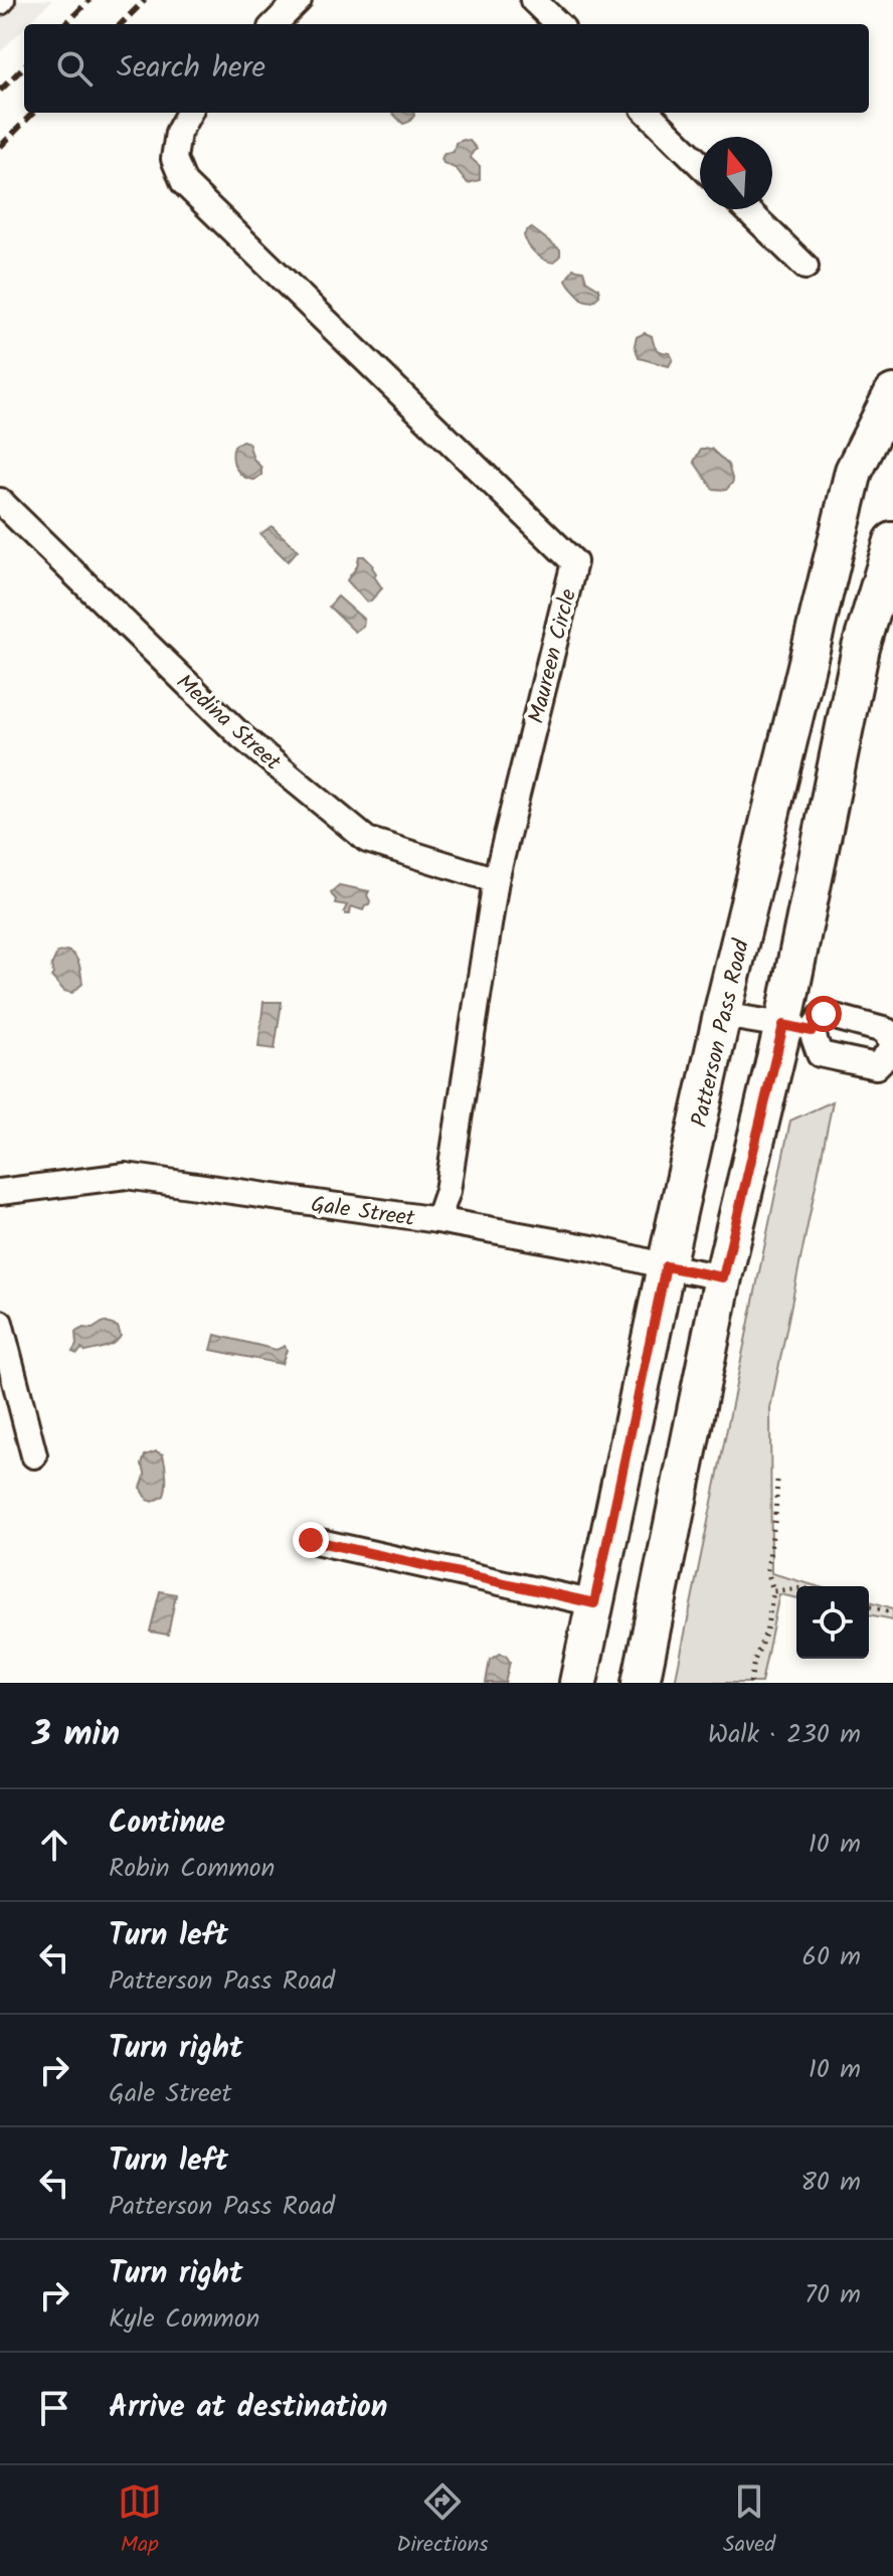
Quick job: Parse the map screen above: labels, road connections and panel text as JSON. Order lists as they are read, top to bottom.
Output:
{
  "streets": {
    "main road": ["Patterson Pass Road"],
    "street": ["Maureen Circle", "Medina Street", "Gale Street"]
  },
  "crossings": [
    ["Maureen Circle", "Medina Street"],
    ["Maureen Circle", "Gale Street"],
    ["Patterson Pass Road", "Gale Street"]
  ],
  "north": "top",
  "page": {
    "search": "Search here",
    "heading": ["3 min", "Walk · 230 m"],
    "list": [
      ["Continue", "Robin Common", "10 m"],
      ["Turn left", "Patterson Pass Road", "60 m"],
      ["Turn right", "Gale Street", "10 m"],
      ["Turn left", "Patterson Pass Road", "80 m"],
      ["Turn right", "Kyle Common", "70 m"],
      "Arrive at destination"
    ],
    "nav": ["Map", "Directions", "Saved"]
  }
}
